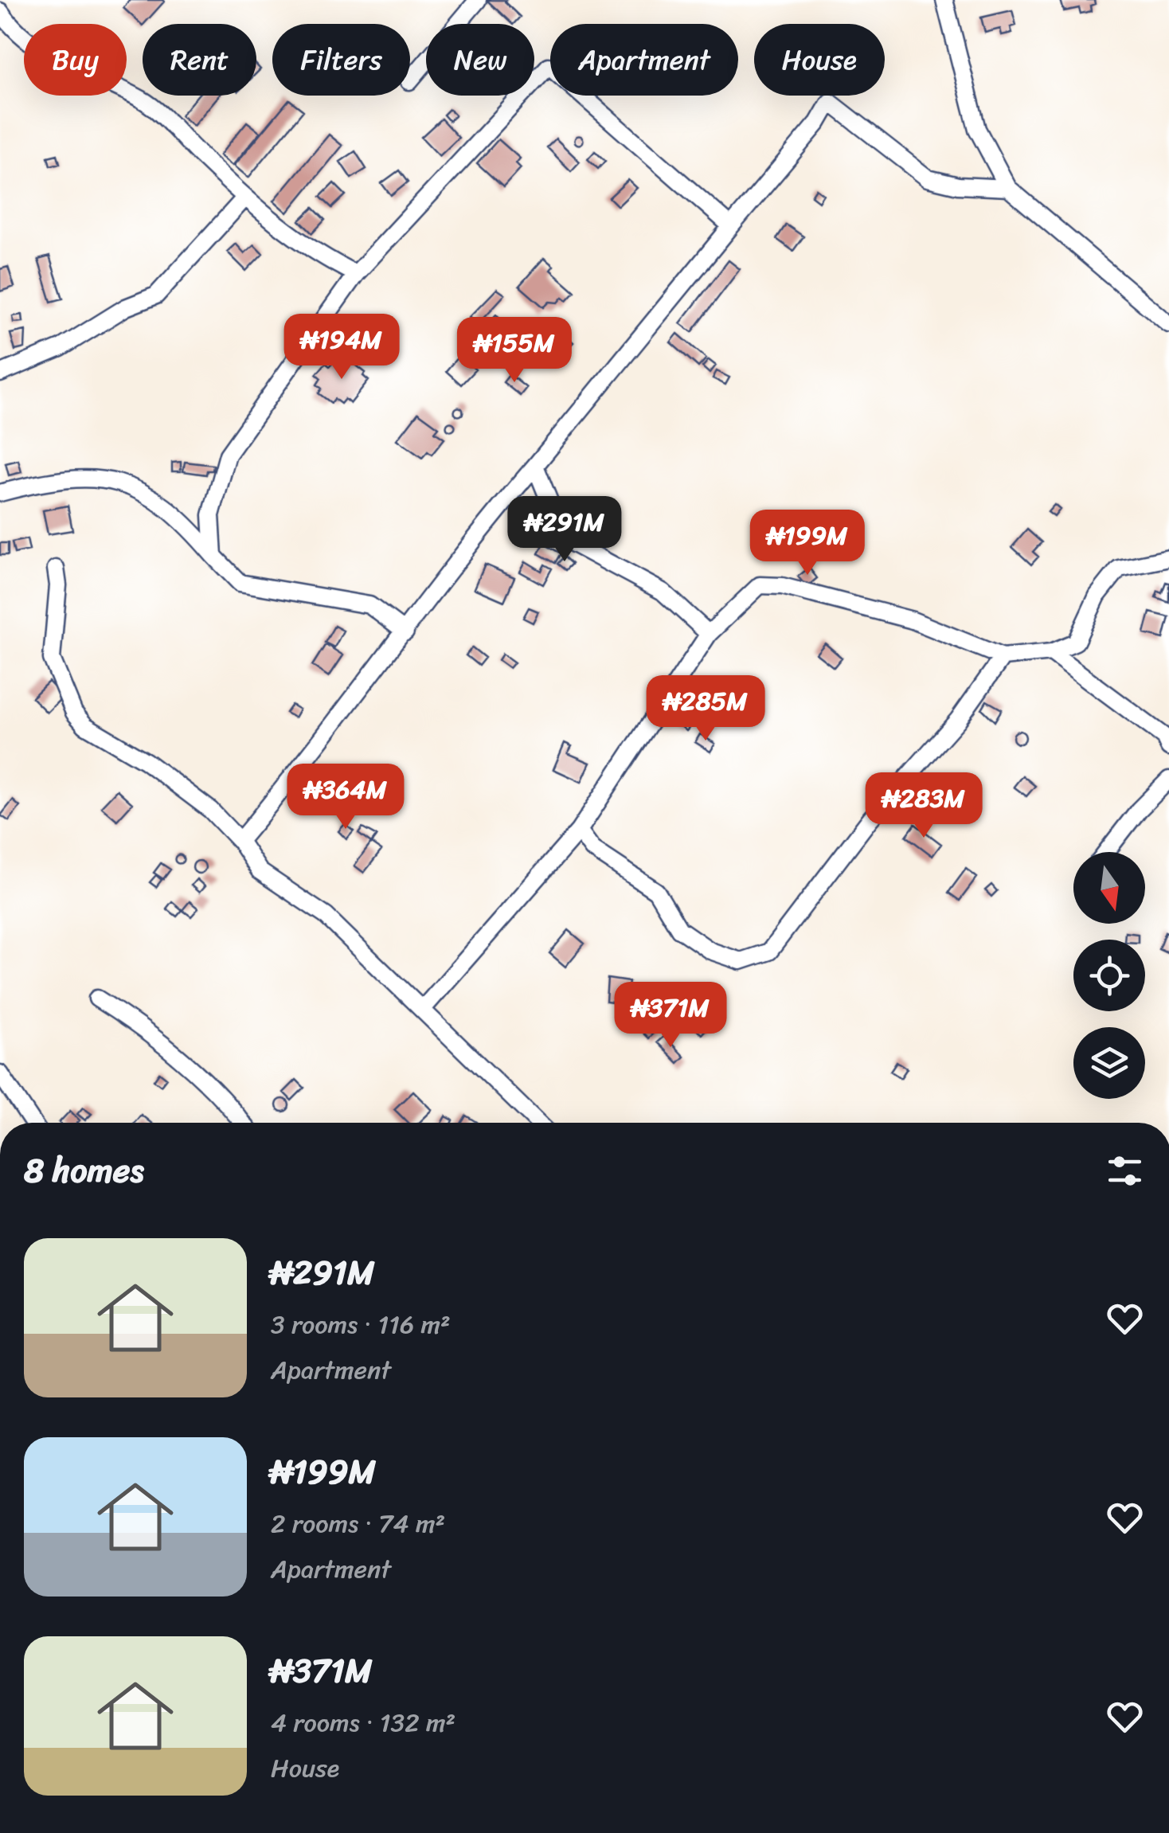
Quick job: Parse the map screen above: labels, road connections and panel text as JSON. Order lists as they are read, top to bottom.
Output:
{
  "north": "bottom",
  "page": {
    "chip": [
      "Buy",
      "Rent",
      "Filters",
      "New",
      "Apartment",
      "House"
    ],
    "price": [
      "₦194M",
      "₦155M",
      "₦291M",
      "₦199M",
      "₦285M",
      "₦364M",
      "₦283M",
      "₦371M"
    ],
    "heading": "8 homes",
    "list": [
      {
        "name": "₦291M",
        "note": "3 rooms · 116 m² · Apartment"
      },
      {
        "name": "₦199M",
        "note": "2 rooms · 74 m² · Apartment"
      },
      {
        "name": "₦371M",
        "note": "4 rooms · 132 m² · House"
      }
    ]
  }
}
